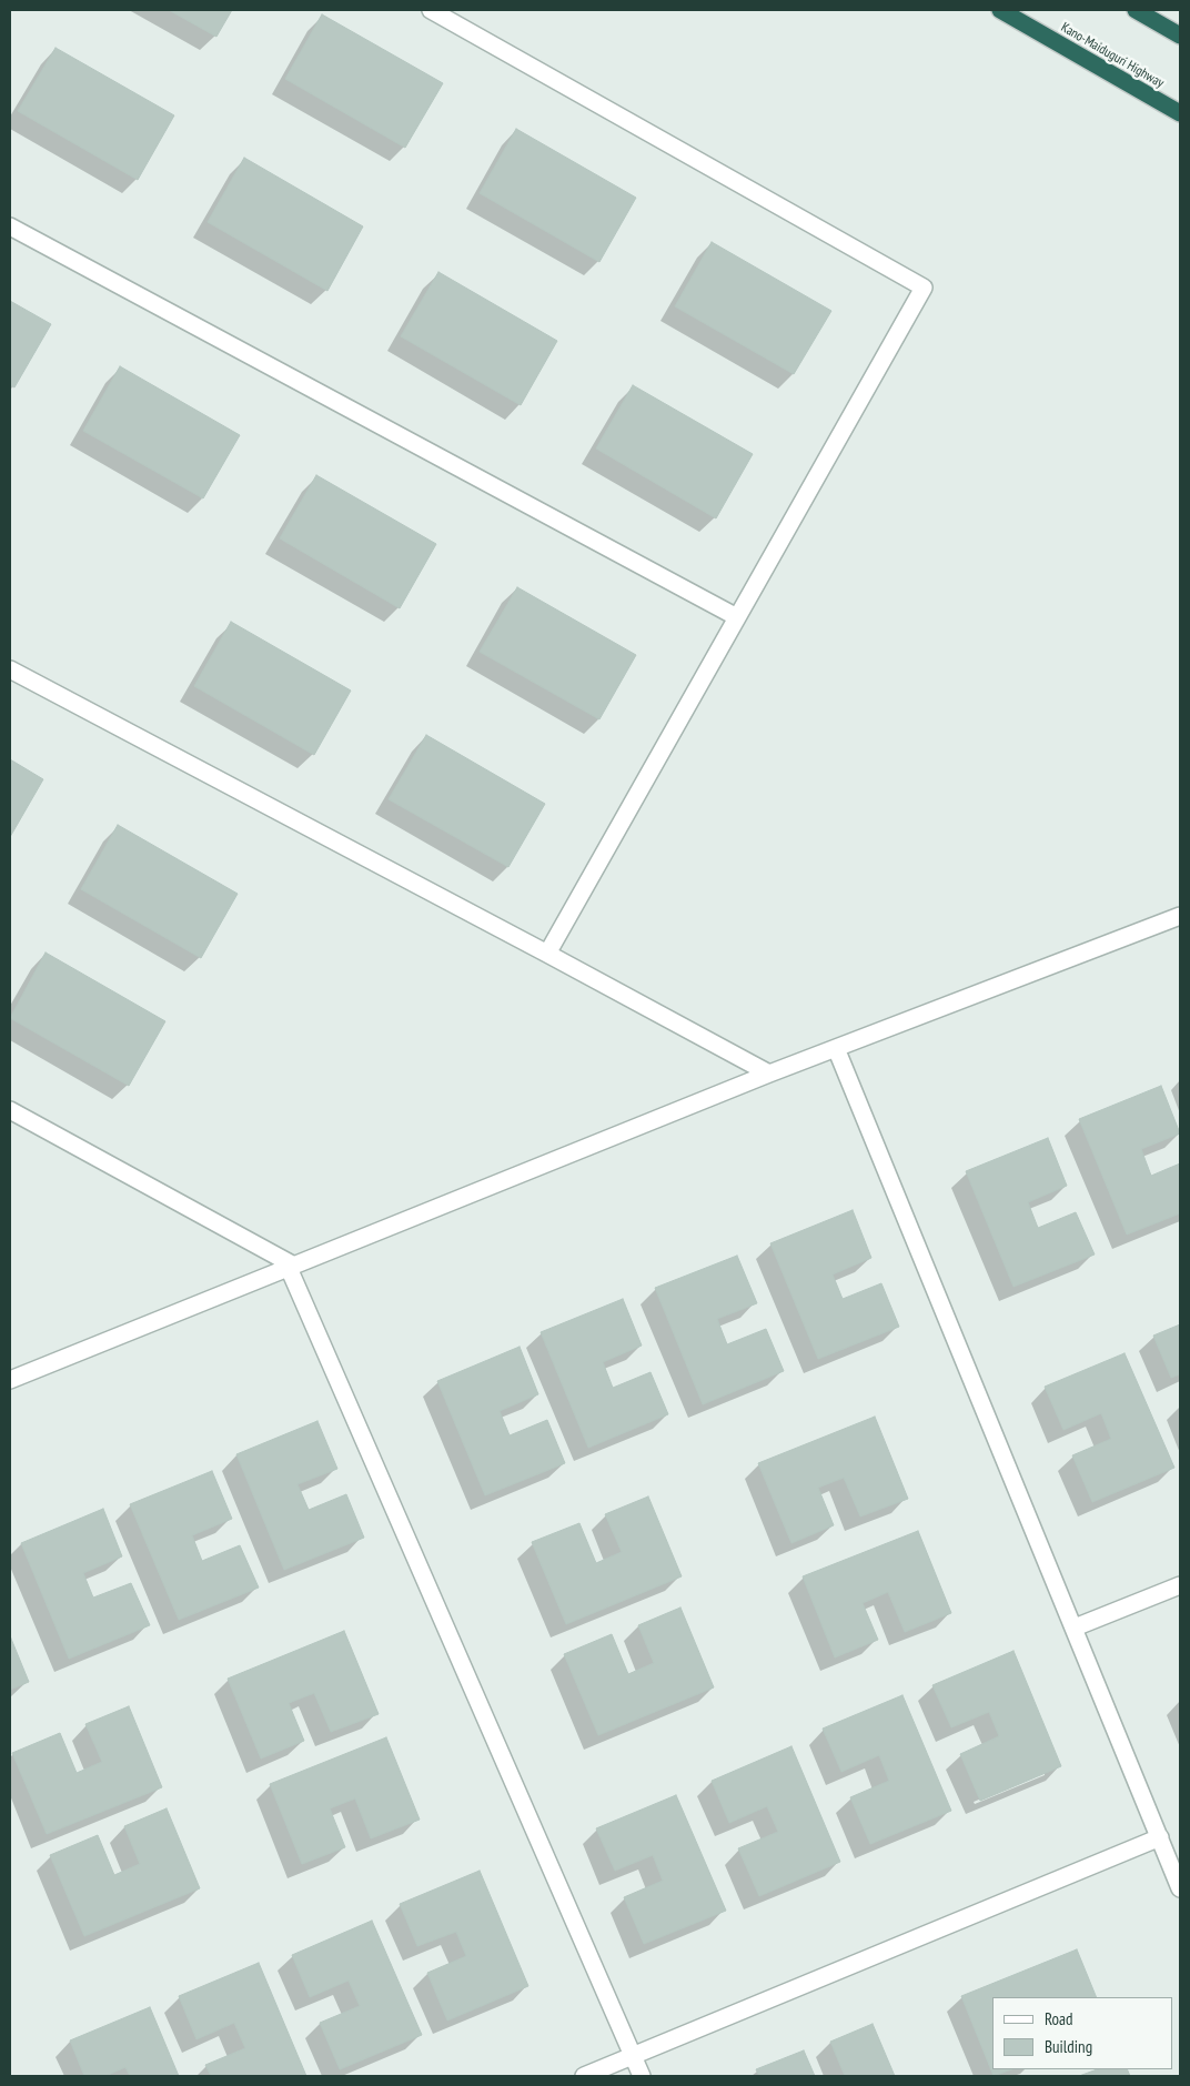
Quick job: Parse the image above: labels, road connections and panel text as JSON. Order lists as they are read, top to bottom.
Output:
{
  "streets": {
    "highway": ["Kano-Maiduguri Highway"]
  },
  "legend": ["Road", "Building"]
}
